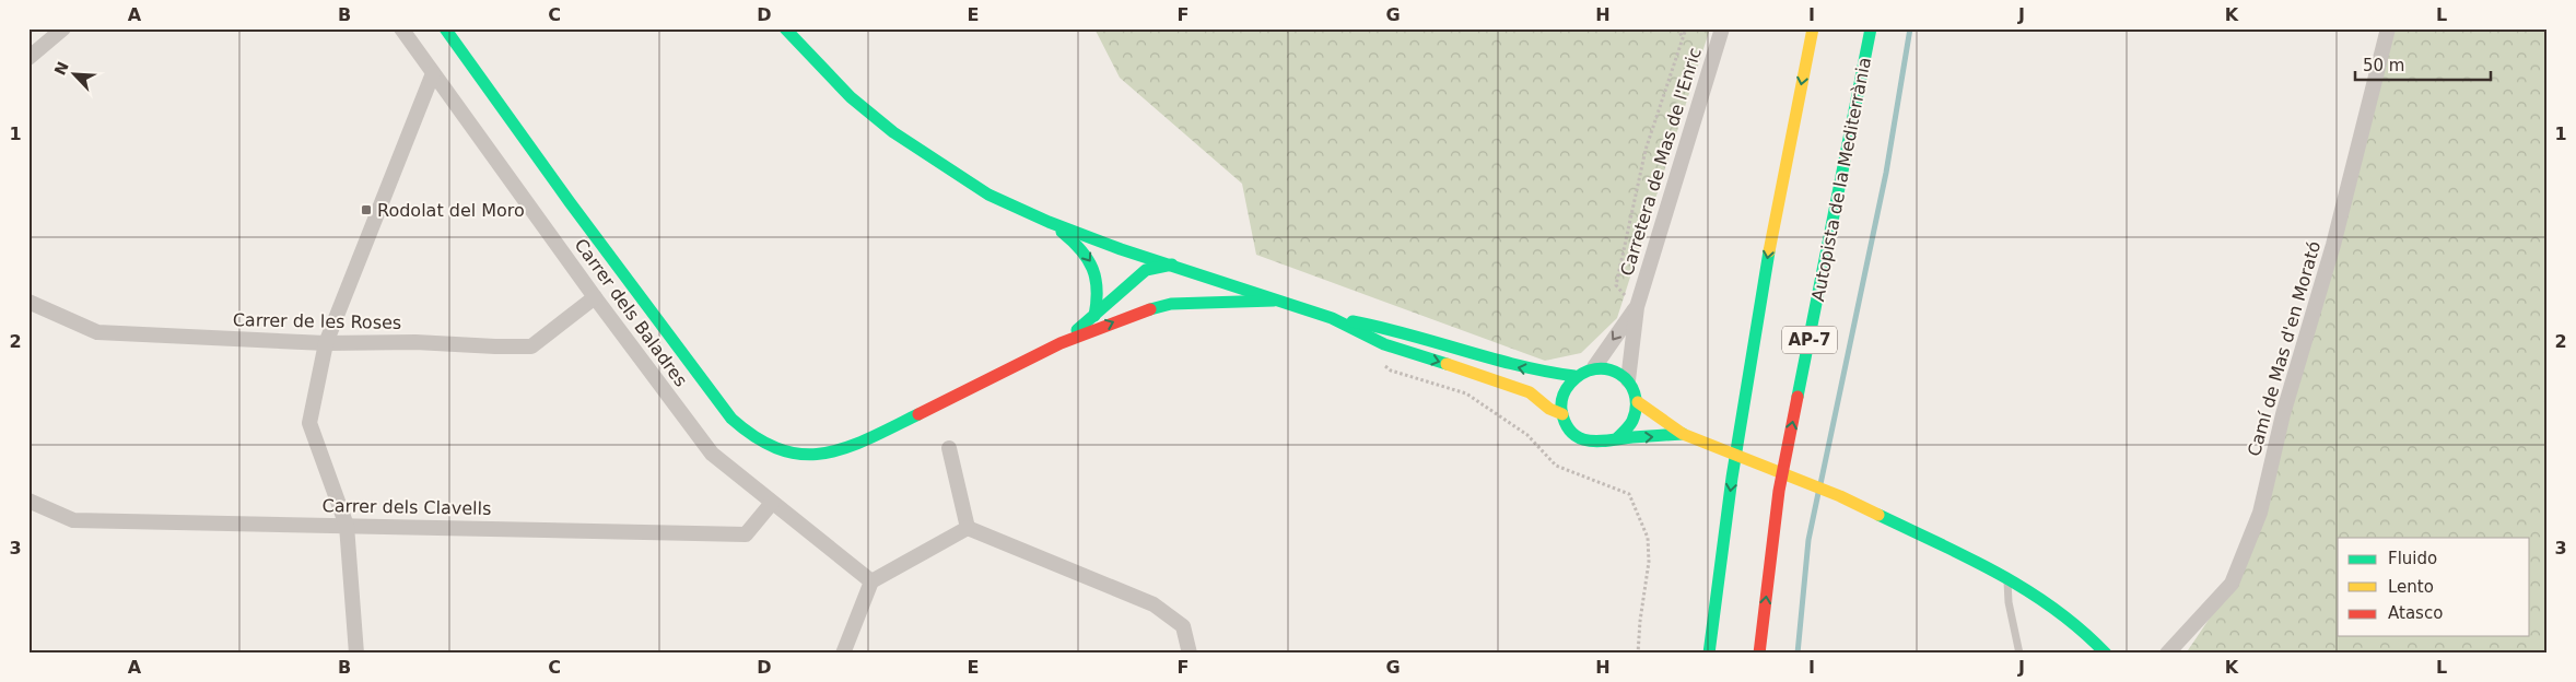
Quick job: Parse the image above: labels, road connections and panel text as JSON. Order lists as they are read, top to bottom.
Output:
{
  "streets": {
    "main road": ["Autopista de la Mediterrània", "AP-7"],
    "street": [
      "Carretera de Mas de l'Enric",
      "Carrer dels Baladres",
      "Carrer de les Roses",
      "Camí de Mas d'en Morató",
      "Carrer dels Clavells"
    ]
  },
  "crossings": [
    ["Carrer dels Baladres", "Carrer de les Roses"],
    ["Carrer dels Baladres", "Carrer dels Clavells"]
  ],
  "places": {
    "transit": ["Rodolat del Moro"]
  },
  "legend": ["Fluido", "Lento", "Atasco"],
  "scale_bar": "50 m",
  "north": "top left",
  "grid": {
    "columns": [
      "A",
      "B",
      "C",
      "D",
      "E",
      "F",
      "G",
      "H",
      "I",
      "J",
      "K",
      "L"
    ],
    "rows": ["1", "2", "3"]
  }
}
